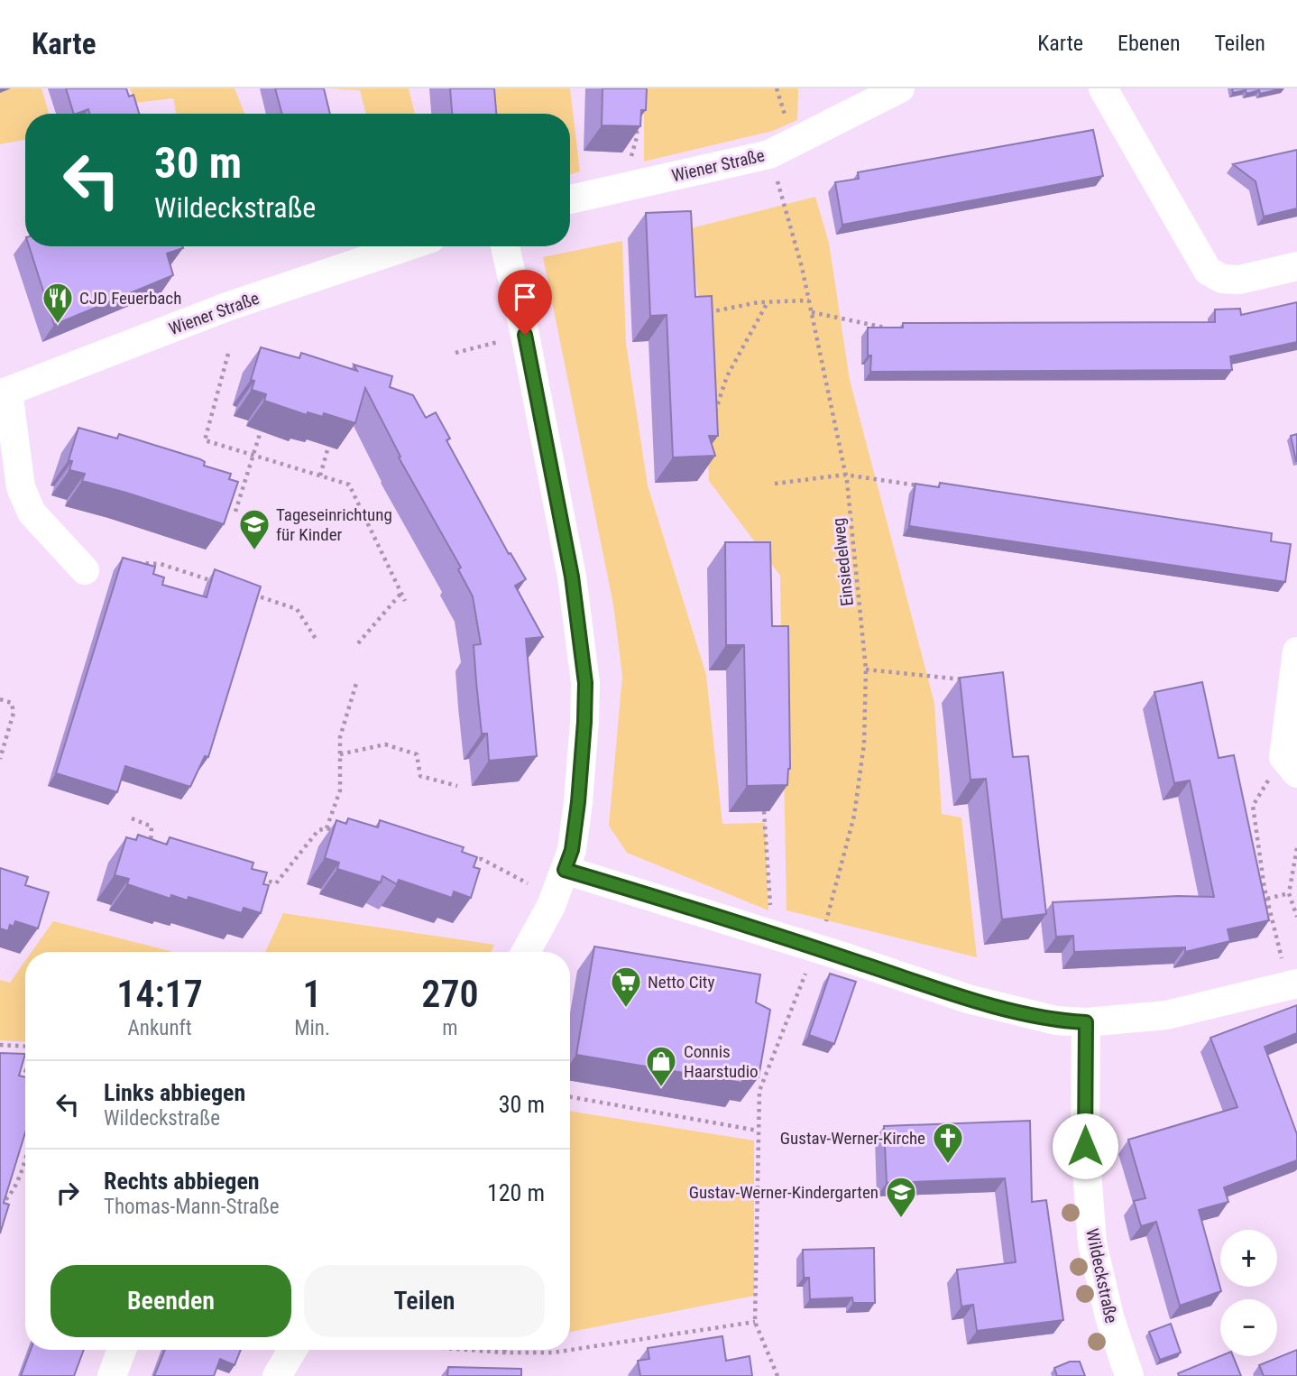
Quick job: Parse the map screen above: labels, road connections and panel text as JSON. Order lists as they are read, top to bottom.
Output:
{
  "streets": {
    "street": ["Wiener Straße", "Wildeckstraße"],
    "path": ["Einsiedelweg"]
  },
  "crossings": [
    ["Wiener Straße", "Einsiedelweg"]
  ],
  "places": {
    "restaurant": ["CJD Feuerbach"],
    "school or university": ["Tageseinrichtung für Kinder", "Gustav-Werner-Kindergarten"],
    "supermarket": ["Netto City"],
    "shop": ["Connis Haarstudio"],
    "church": ["Gustav-Werner-Kirche"]
  },
  "page": {
    "header": "Karte",
    "nav": ["Karte", "Ebenen", "Teilen"],
    "turn": ["30 m", "Wildeckstraße"],
    "eta": [
      "14:17",
      "Ankunft",
      "1",
      "Min.",
      "270",
      "m"
    ],
    "list": [
      {
        "name": "Links abbiegen",
        "note": "Wildeckstraße",
        "value": "30 m"
      },
      {
        "name": "Rechts abbiegen",
        "note": "Thomas-Mann-Straße",
        "value": "120 m"
      }
    ],
    "map_buttons": ["+", "−"],
    "buttons": ["Beenden", "Teilen"]
  }
}
